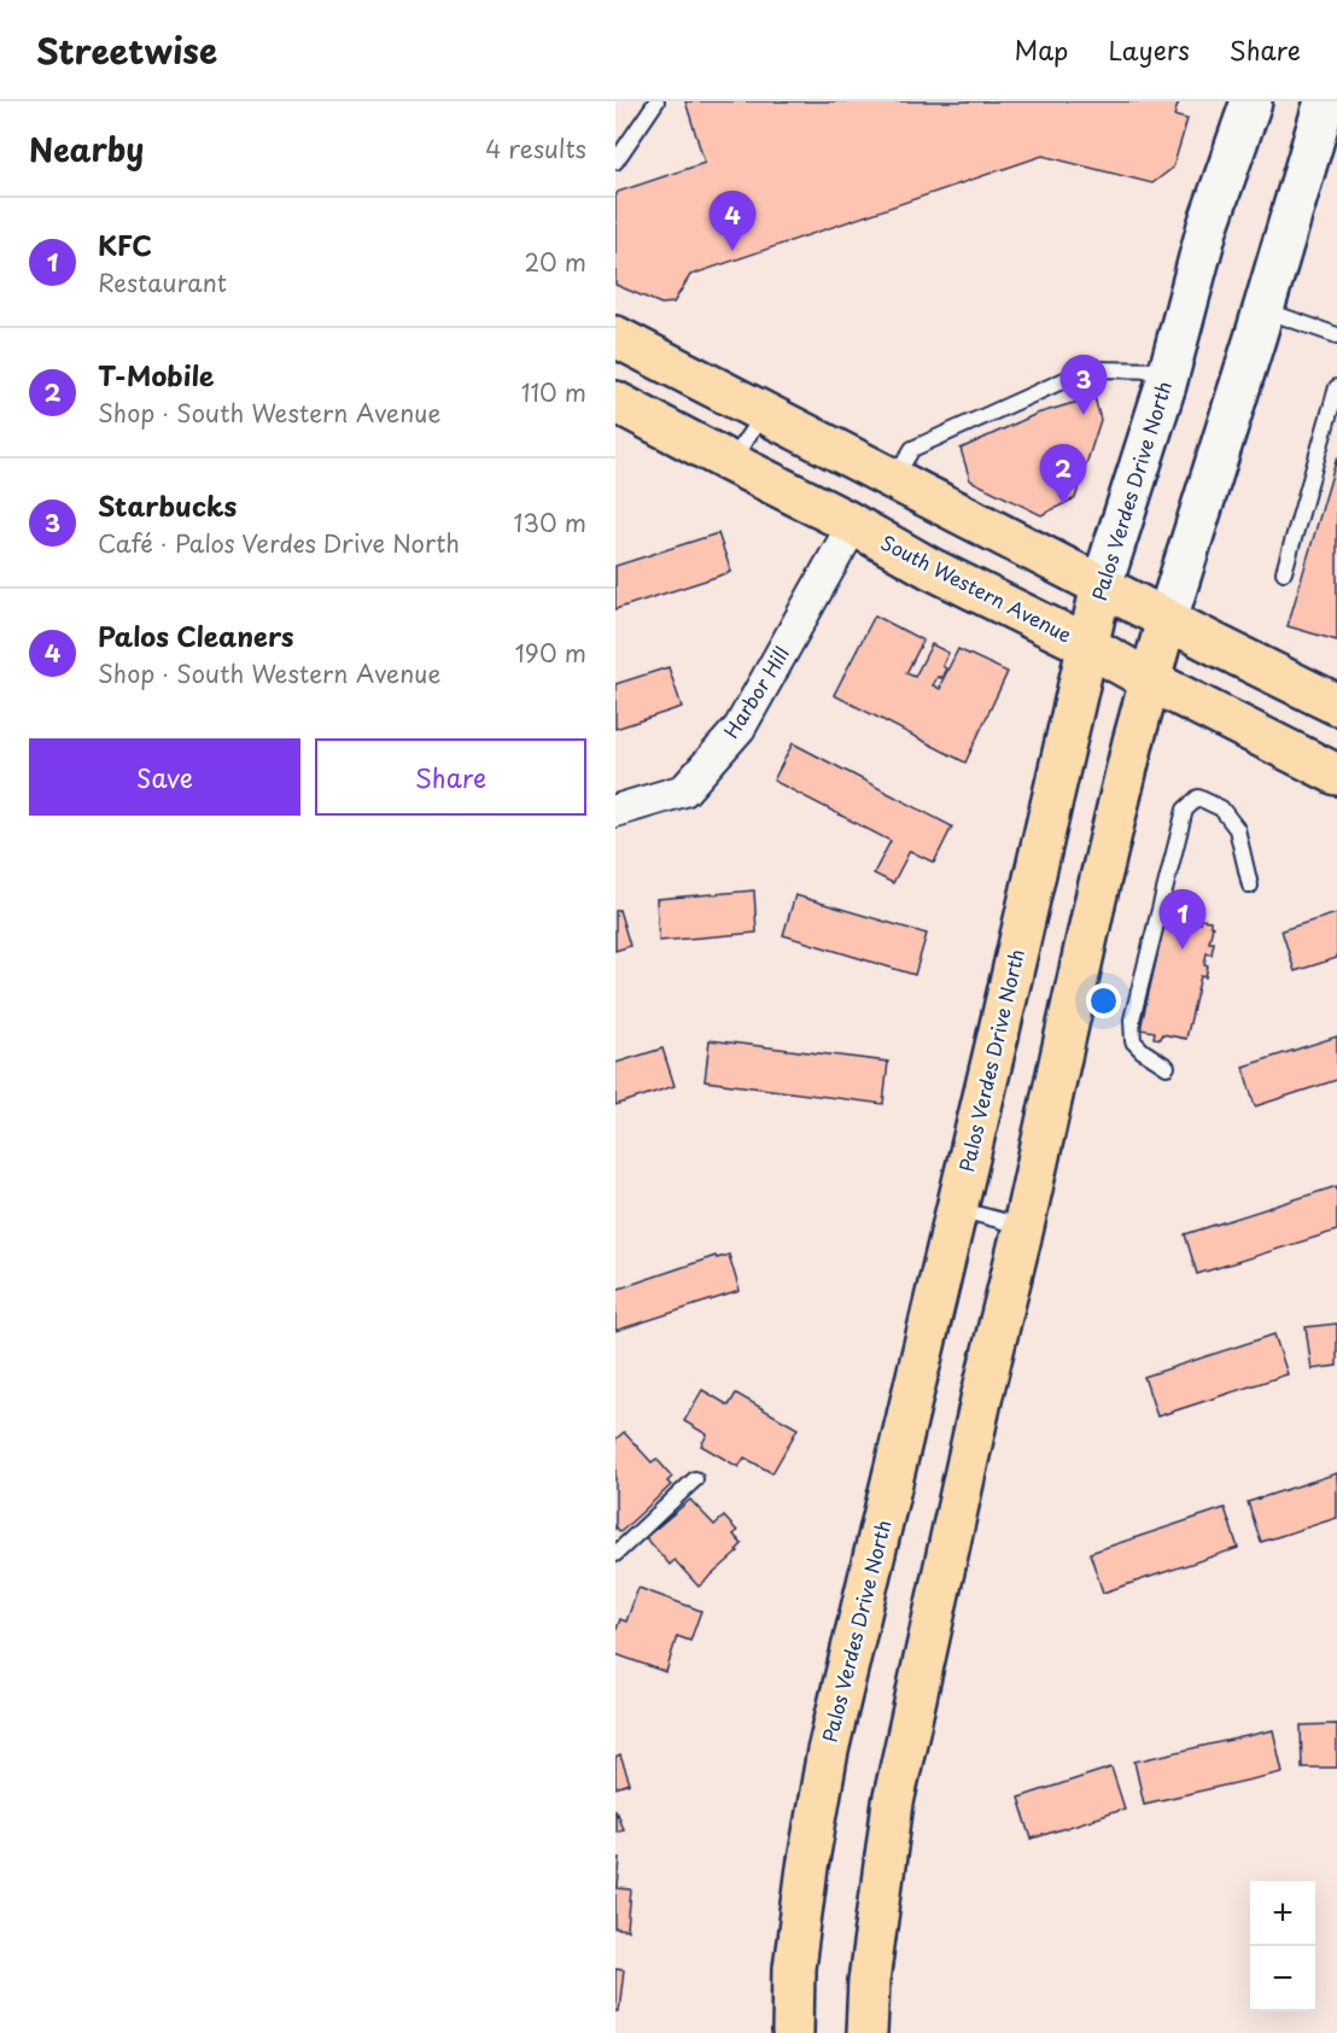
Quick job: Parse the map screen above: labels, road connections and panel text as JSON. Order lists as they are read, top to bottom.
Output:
{
  "streets": {
    "main road": ["Palos Verdes Drive North", "South Western Avenue"],
    "street": ["Harbor Hill"]
  },
  "crossings": [
    ["Palos Verdes Drive North", "South Western Avenue"],
    ["South Western Avenue", "Harbor Hill"]
  ],
  "page": {
    "header": "Streetwise",
    "nav": ["Map", "Layers", "Share"],
    "heading": ["Nearby", "4 results"],
    "pins": [
      "4",
      "3",
      "2",
      "1"
    ],
    "list": [
      {
        "mark": "1",
        "name": "KFC",
        "note": "Restaurant",
        "value": "20 m"
      },
      {
        "mark": "2",
        "name": "T-Mobile",
        "note": "Shop · South Western Avenue",
        "value": "110 m"
      },
      {
        "mark": "3",
        "name": "Starbucks",
        "note": "Café · Palos Verdes Drive North",
        "value": "130 m"
      },
      {
        "mark": "4",
        "name": "Palos Cleaners",
        "note": "Shop · South Western Avenue",
        "value": "190 m"
      }
    ],
    "buttons": ["Save", "Share"],
    "map_buttons": ["+", "−"]
  }
}
